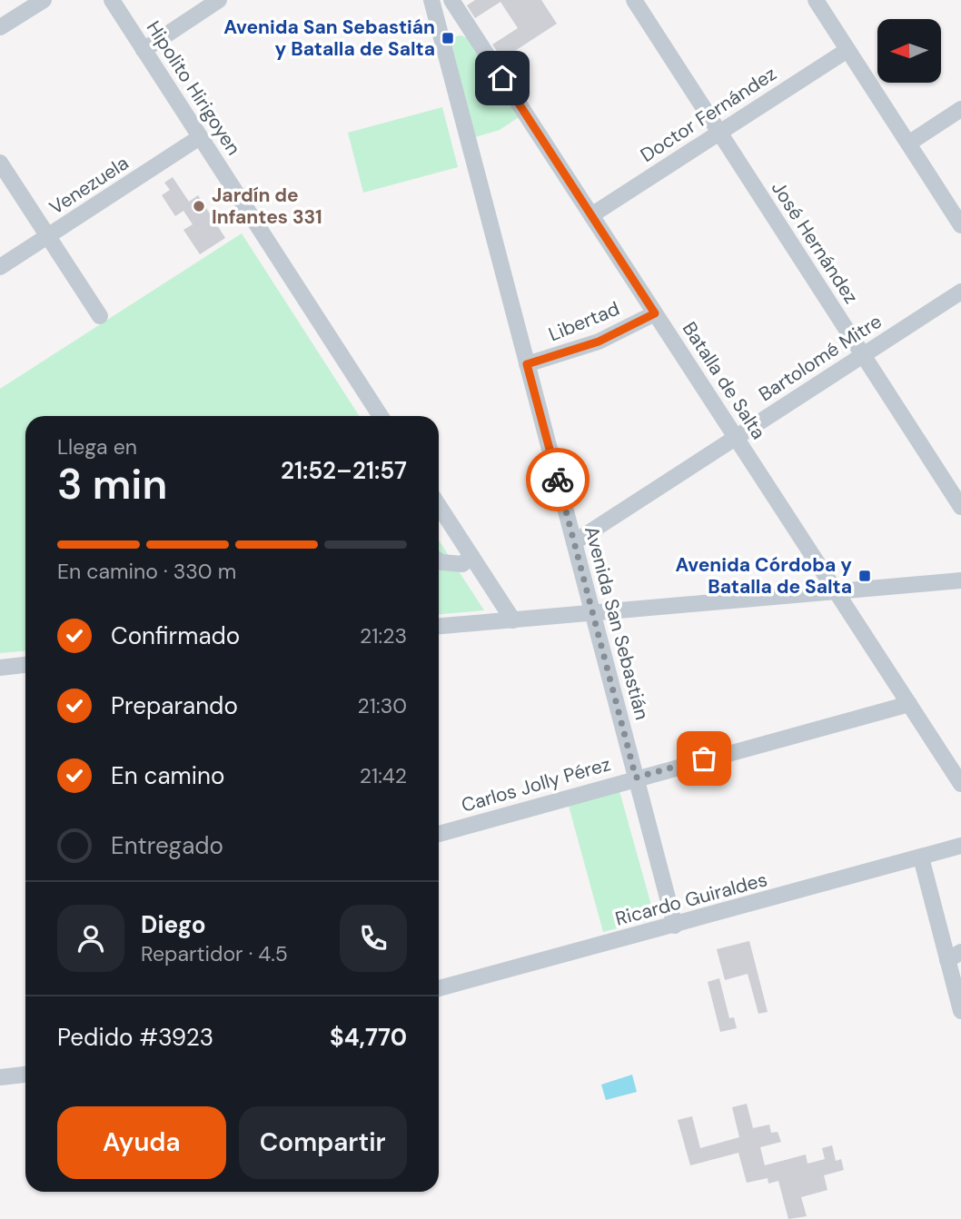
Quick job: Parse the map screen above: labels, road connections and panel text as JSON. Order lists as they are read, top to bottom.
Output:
{
  "streets": {
    "street": [
      "Hipolito Hirigoyen",
      "Doctor Fernández",
      "Venezuela",
      "José Hernández",
      "Libertad",
      "Bartolomé Mitre",
      "Batalla de Salta",
      "Avenida San Sebastián",
      "Carlos Jolly Pérez",
      "Ricardo Guiraldes"
    ]
  },
  "crossings": [
    ["Hipolito Hirigoyen", "Venezuela"],
    ["Doctor Fernández", "José Hernández"],
    ["Doctor Fernández", "Batalla de Salta"],
    ["José Hernández", "Bartolomé Mitre"],
    ["Libertad", "Batalla de Salta"],
    ["Libertad", "Avenida San Sebastián"],
    ["Bartolomé Mitre", "Batalla de Salta"],
    ["Bartolomé Mitre", "Avenida San Sebastián"],
    ["Batalla de Salta", "Carlos Jolly Pérez"],
    ["Avenida San Sebastián", "Carlos Jolly Pérez"],
    ["Avenida San Sebastián", "Ricardo Guiraldes"]
  ],
  "places": {
    "transit": ["Avenida San Sebastián y Batalla de Salta", "Avenida Córdoba y Batalla de Salta"],
    "other": ["Jardín de Infantes 331"]
  },
  "north": "left",
  "page": {
    "heading": ["3 min", "Llega en", "21:52–21:57"],
    "panel": [
      "Diego",
      "Repartidor · 4.5",
      "Pedido #3923",
      "$4,770"
    ],
    "bar": "En camino · 330 m",
    "list": [
      ["Confirmado", "21:23"],
      ["Preparando", "21:30"],
      ["En camino", "21:42"],
      "Entregado"
    ],
    "buttons": ["Ayuda", "Compartir"]
  }
}
